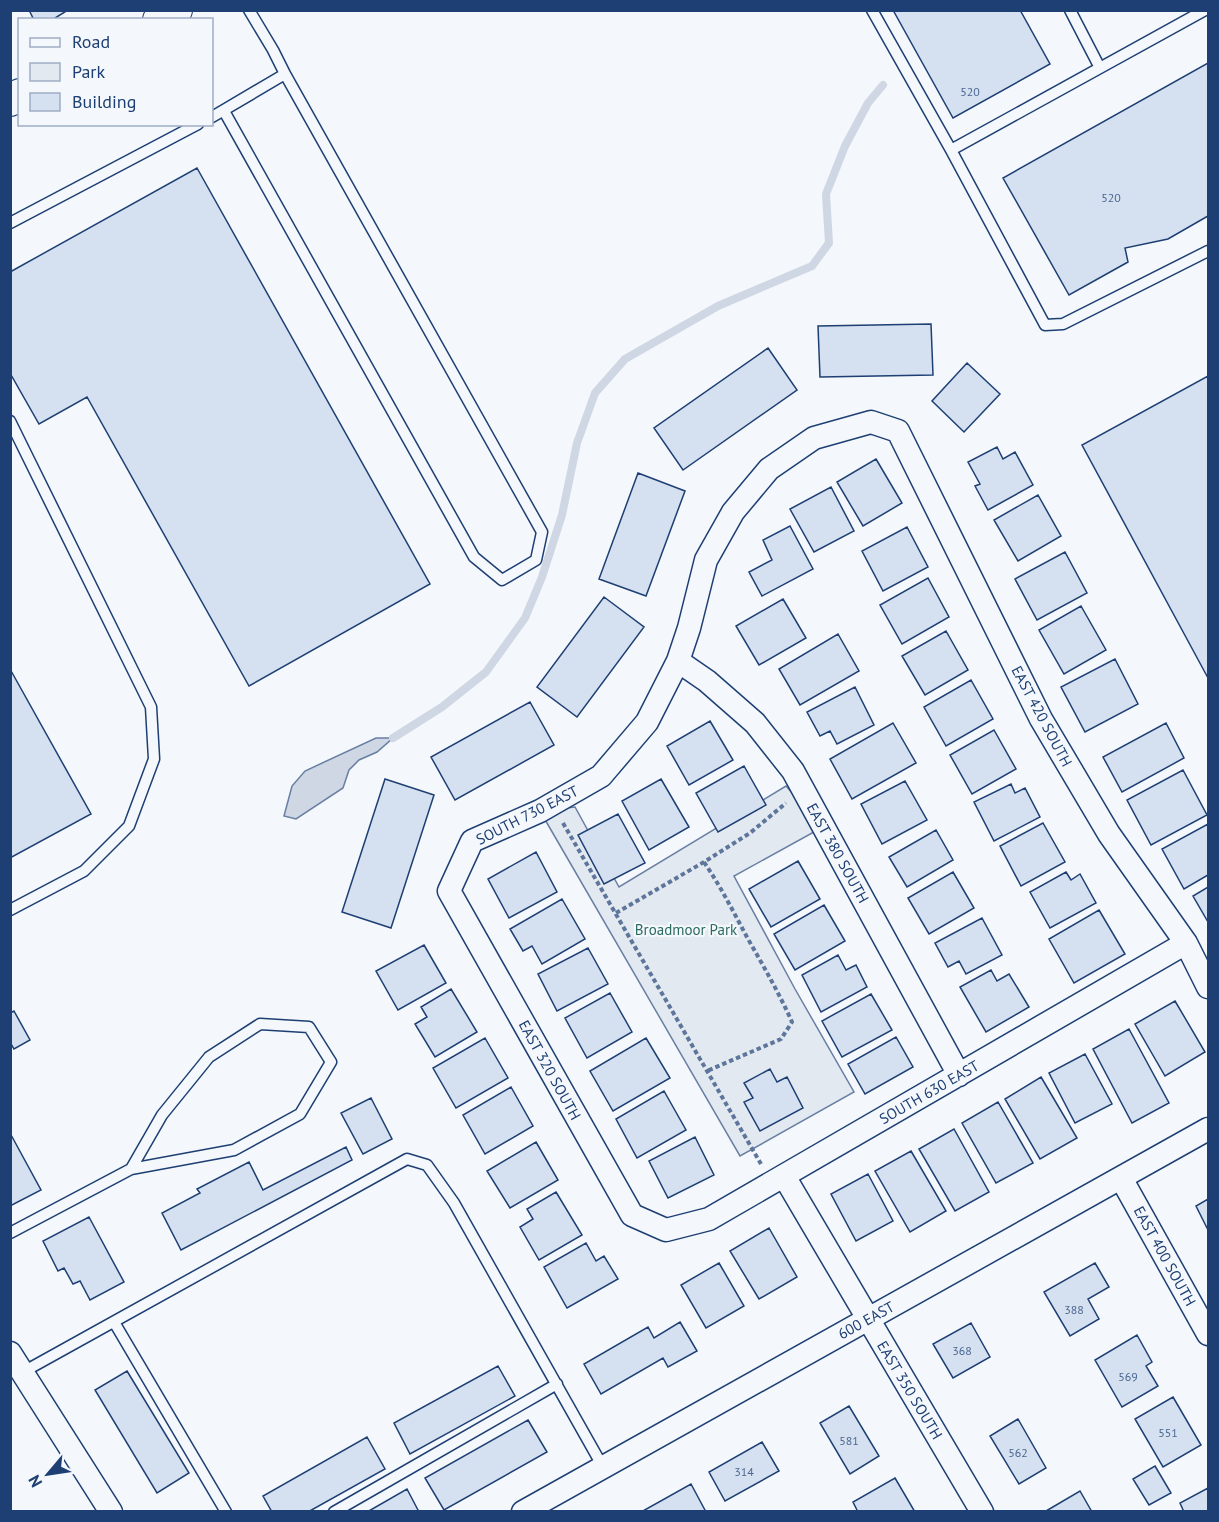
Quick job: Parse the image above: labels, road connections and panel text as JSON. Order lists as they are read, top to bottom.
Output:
{
  "streets": {
    "street": [
      "EAST 420 SOUTH",
      "SOUTH 730 EAST",
      "EAST 380 SOUTH",
      "EAST 320 SOUTH",
      "SOUTH 630 EAST",
      "EAST 400 SOUTH",
      "600 EAST",
      "EAST 350 SOUTH"
    ]
  },
  "crossings": [
    ["EAST 420 SOUTH", "SOUTH 730 EAST"],
    ["EAST 420 SOUTH", "SOUTH 630 EAST"],
    ["SOUTH 730 EAST", "EAST 380 SOUTH"],
    ["SOUTH 730 EAST", "EAST 320 SOUTH"],
    ["EAST 380 SOUTH", "SOUTH 630 EAST"],
    ["EAST 320 SOUTH", "SOUTH 630 EAST"],
    ["SOUTH 630 EAST", "EAST 350 SOUTH"],
    ["EAST 400 SOUTH", "600 EAST"],
    ["600 EAST", "EAST 350 SOUTH"]
  ],
  "parks": ["Broadmoor Park"],
  "house_numbers": [
    "520",
    "520",
    "388",
    "368",
    "569",
    "551",
    "581",
    "562",
    "314"
  ],
  "legend": ["Road", "Park", "Building"],
  "north": "bottom left"
}
